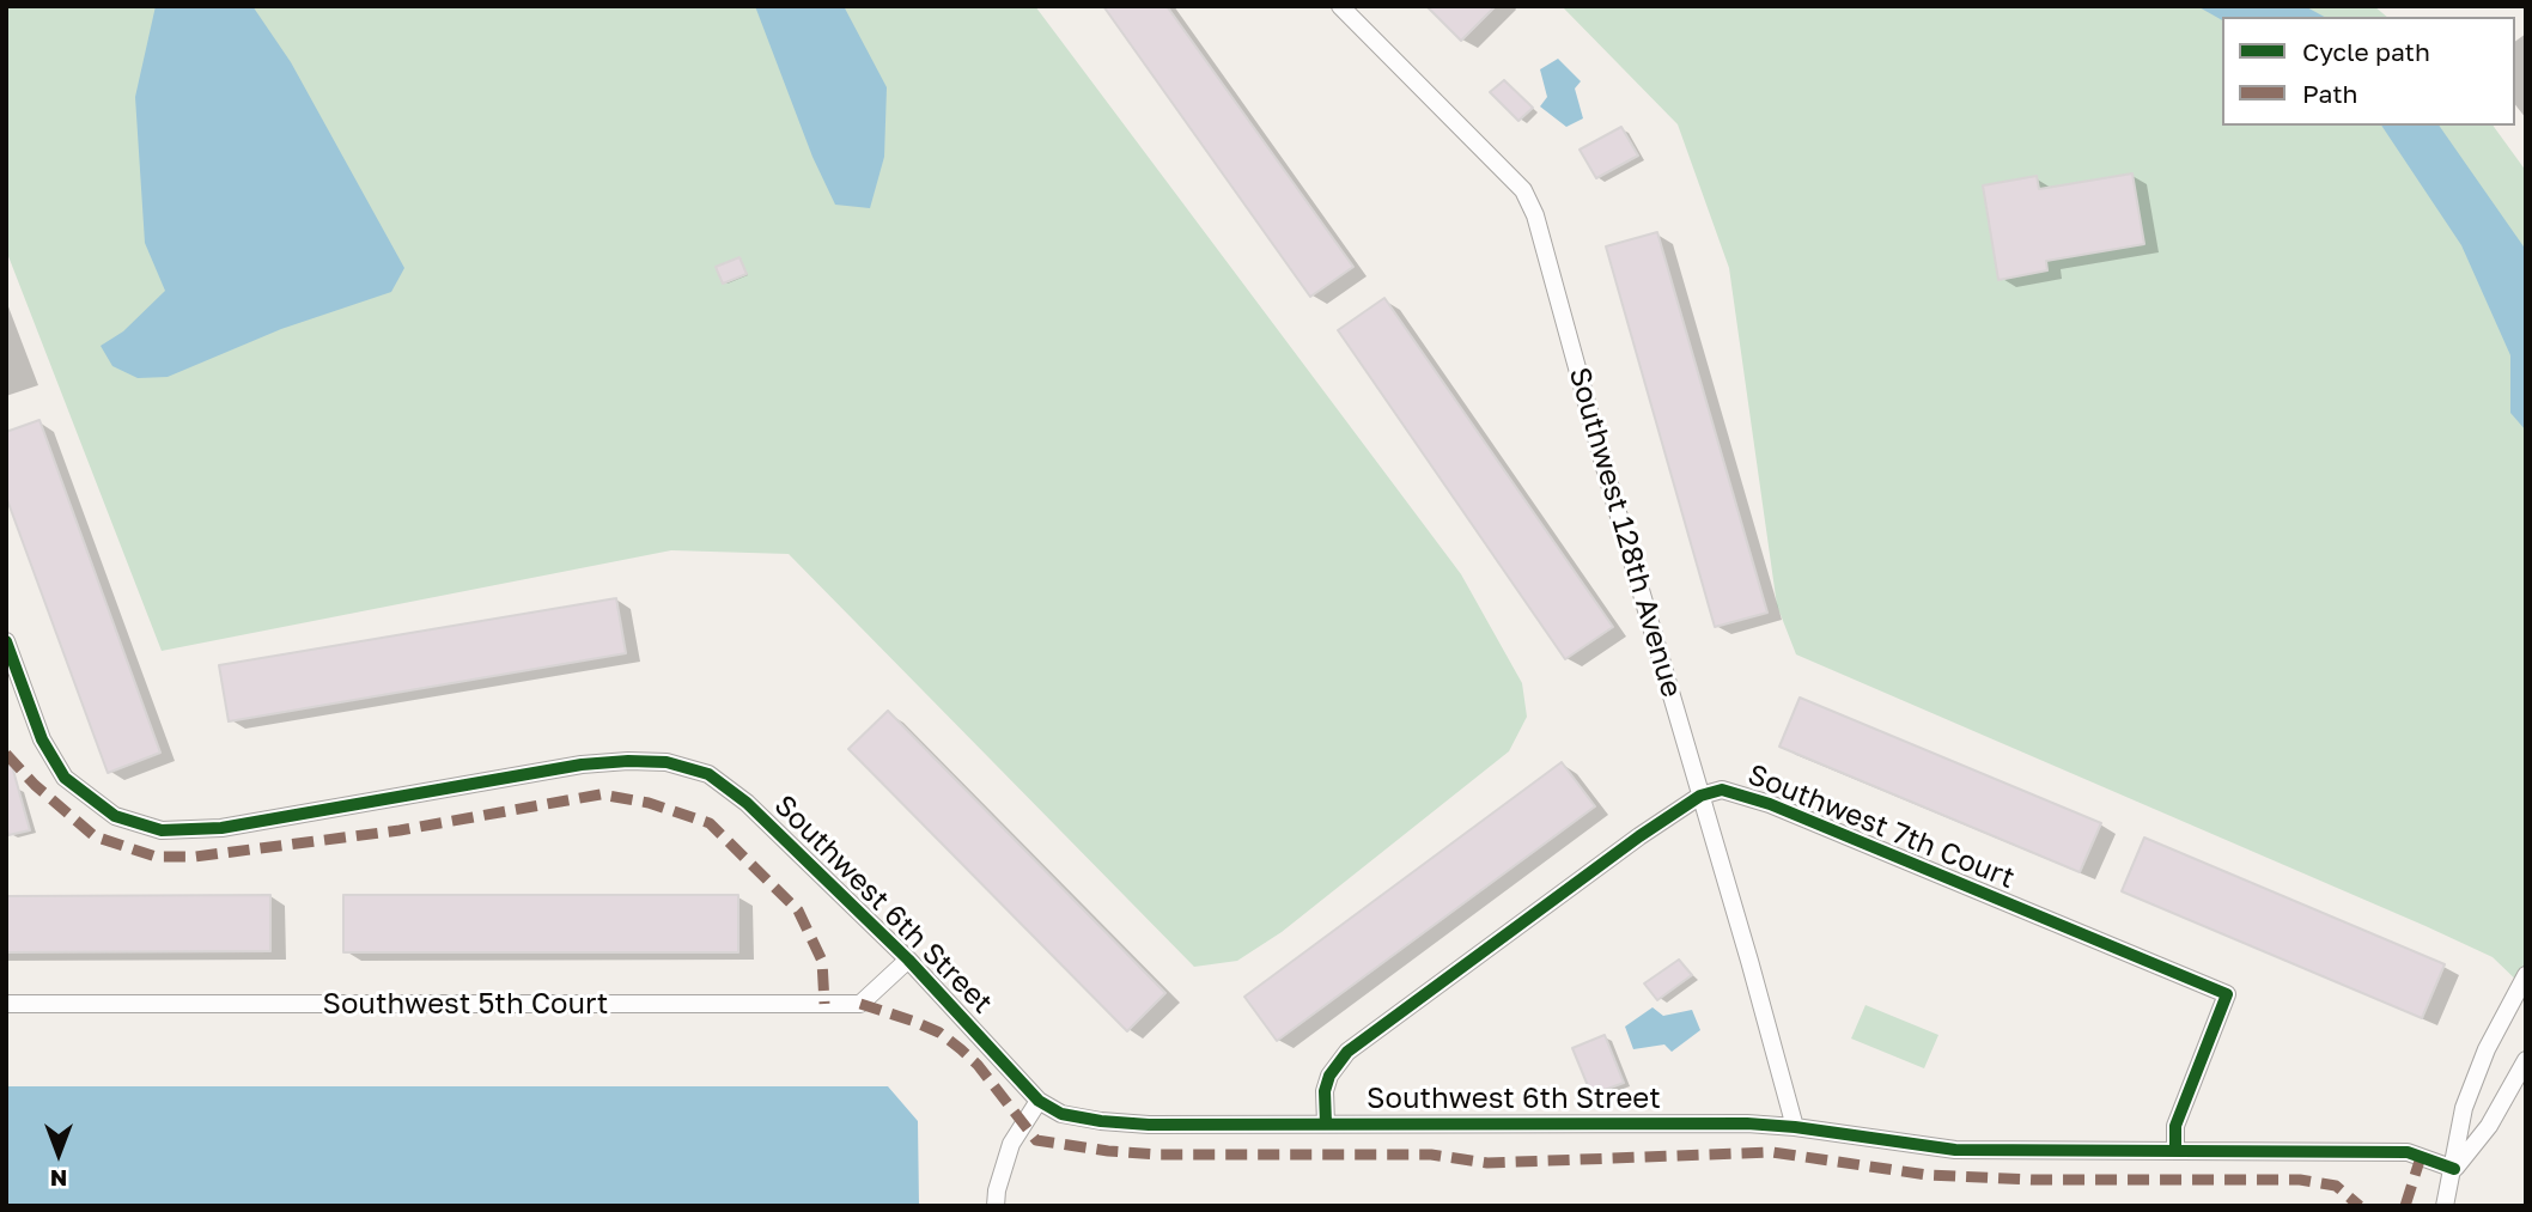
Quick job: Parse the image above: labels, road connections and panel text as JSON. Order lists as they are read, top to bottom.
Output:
{
  "streets": {
    "street": [
      "Southwest 128th Avenue",
      "Southwest 7th Court",
      "Southwest 6th Street",
      "Southwest 5th Court"
    ]
  },
  "crossings": [
    ["Southwest 128th Avenue", "Southwest 7th Court"],
    ["Southwest 128th Avenue", "Southwest 6th Street"],
    ["Southwest 7th Court", "Southwest 6th Street"],
    ["Southwest 6th Street", "Southwest 5th Court"]
  ],
  "legend": ["Cycle path", "Path"],
  "north": "bottom"
}
